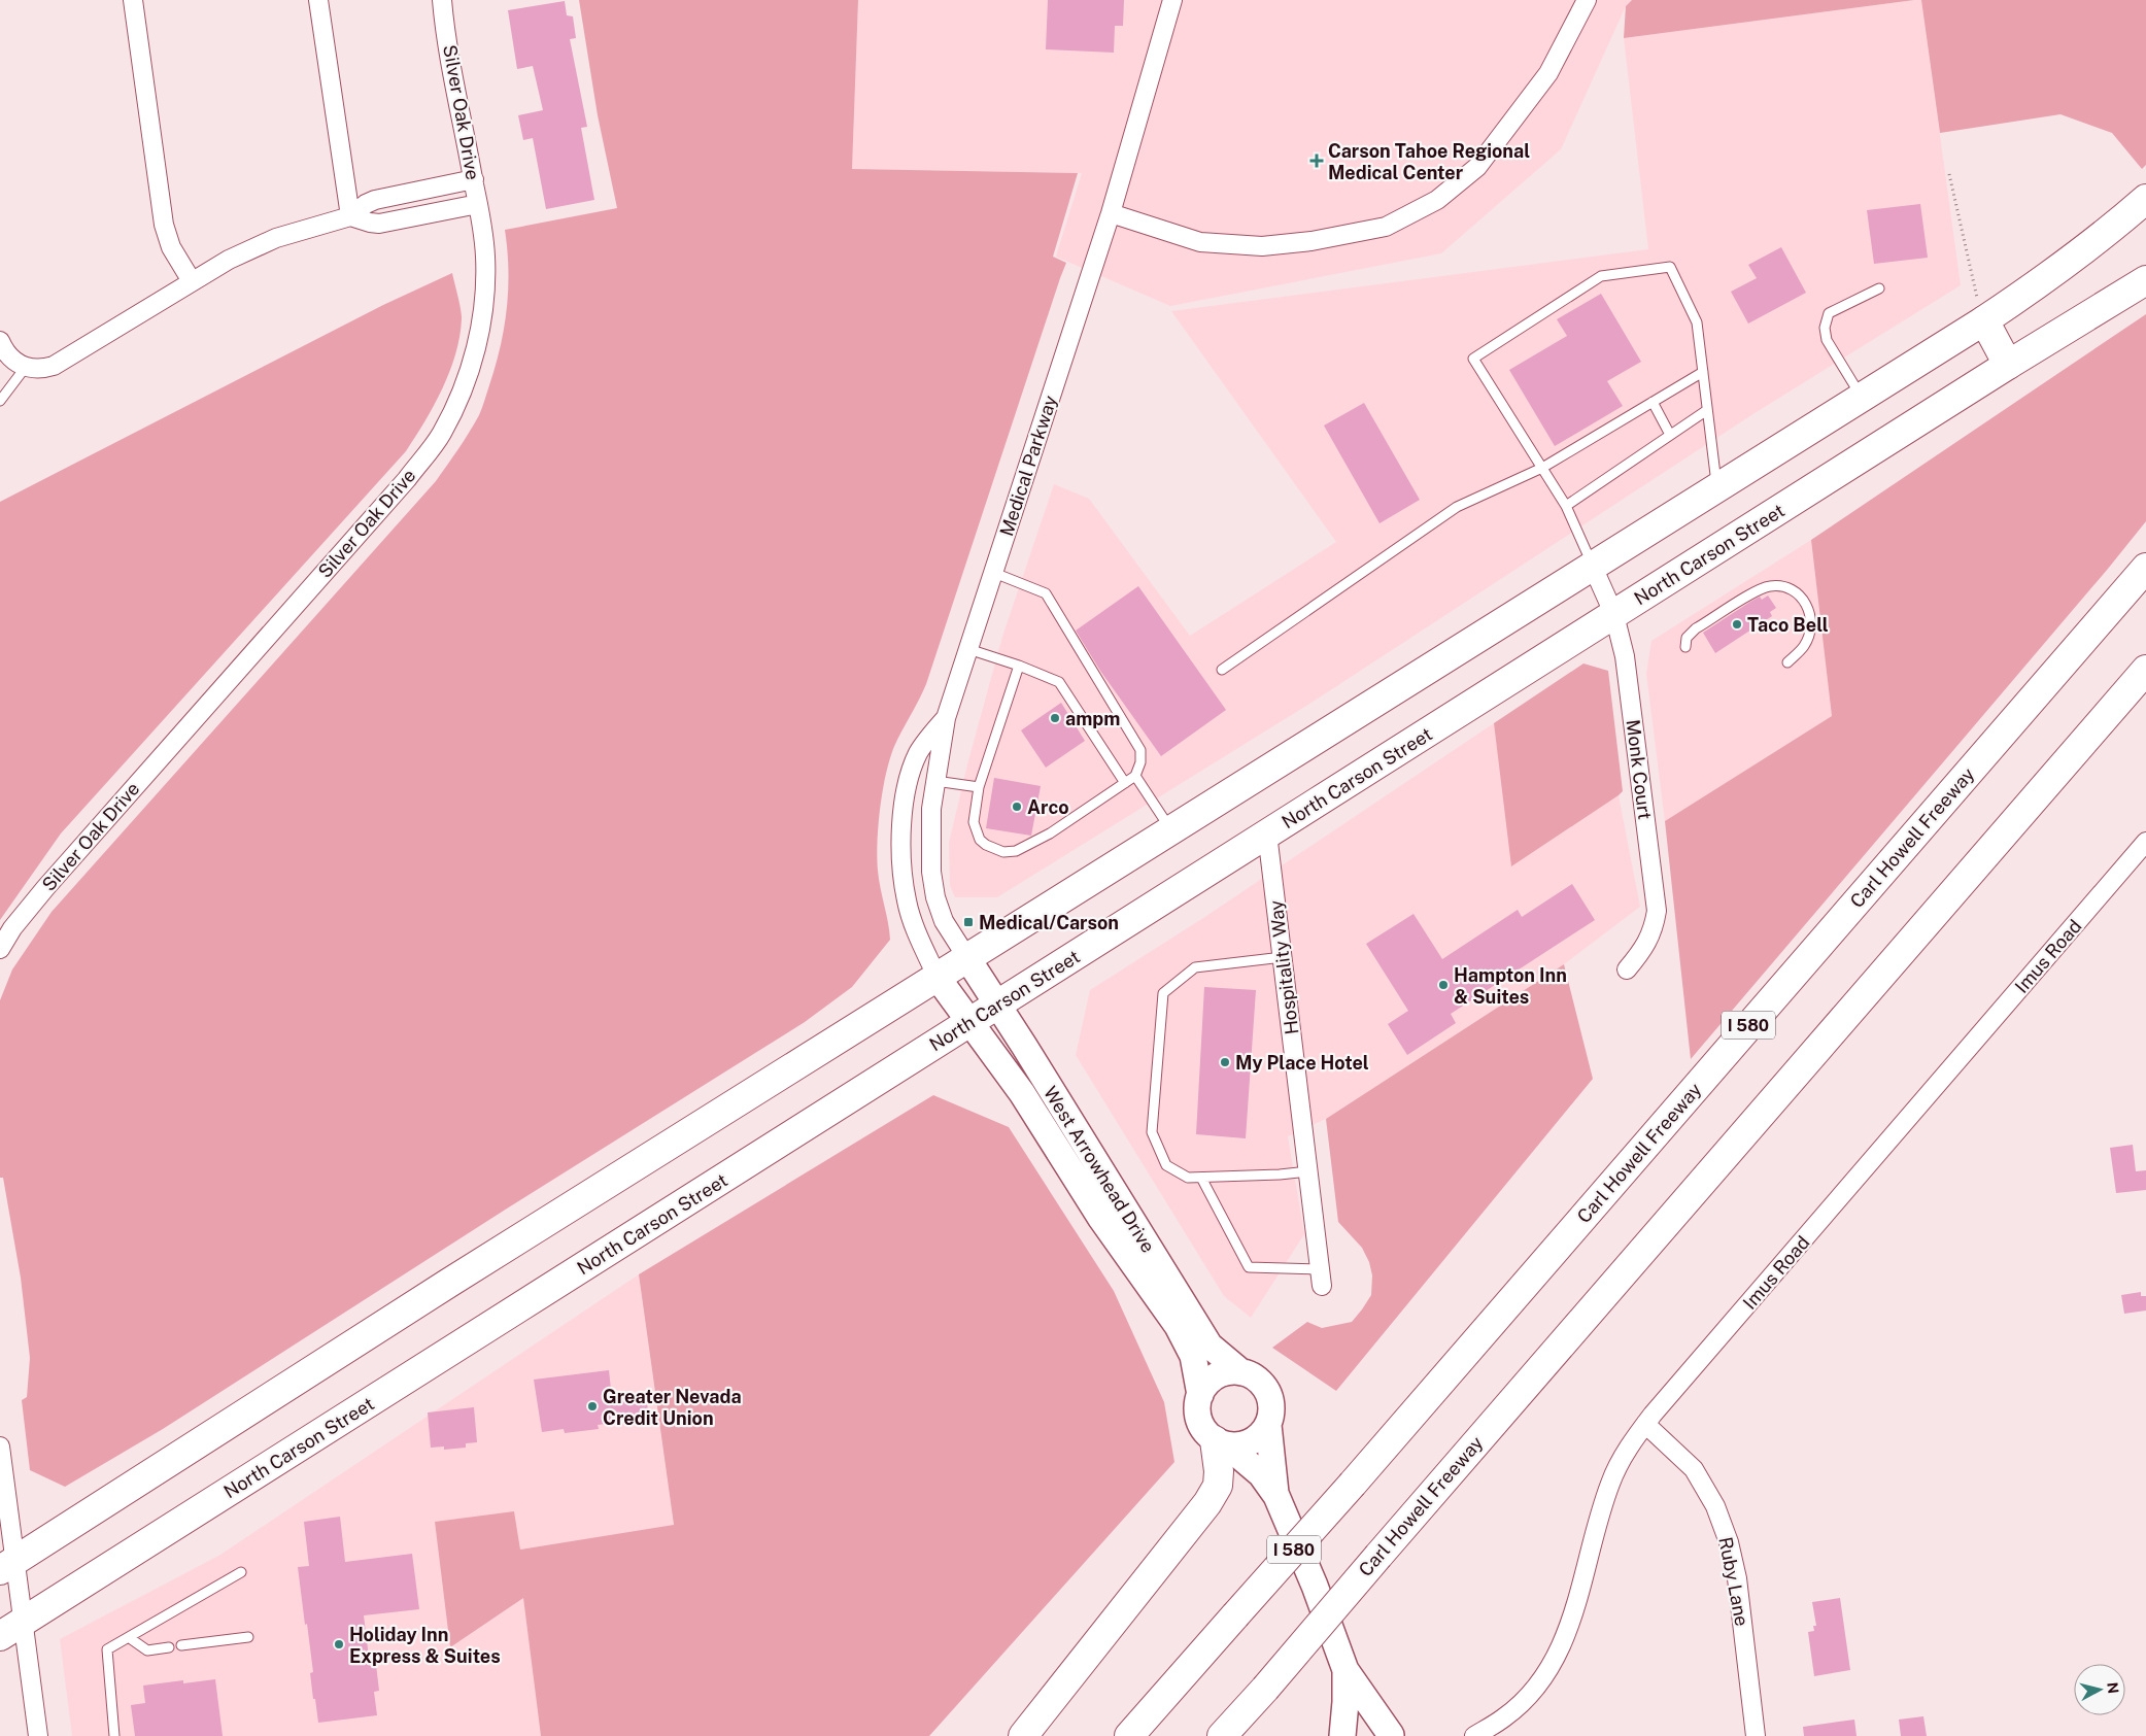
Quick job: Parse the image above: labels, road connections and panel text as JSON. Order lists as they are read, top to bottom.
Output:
{
  "streets": {
    "main road": [
      "North Carson Street",
      "Carl Howell Freeway",
      "I 580",
      "West Arrowhead Drive"
    ],
    "street": [
      "Silver Oak Drive",
      "Medical Parkway",
      "Monk Court",
      "Imus Road",
      "Hospitality Way",
      "Ruby Lane"
    ]
  },
  "crossings": [
    ["Medical Parkway", "West Arrowhead Drive"],
    ["North Carson Street", "Monk Court"],
    ["North Carson Street", "Hospitality Way"],
    ["North Carson Street", "West Arrowhead Drive"],
    ["Imus Road", "Ruby Lane"]
  ],
  "places": {
    "health": ["Carson Tahoe Regional Medical Center"],
    "other": [
      "Taco Bell",
      "ampm",
      "Arco",
      "Hampton Inn & Suites",
      "My Place Hotel",
      "Greater Nevada Credit Union",
      "Holiday Inn Express & Suites"
    ],
    "transit": ["Medical/Carson"]
  },
  "north": "right"
}
